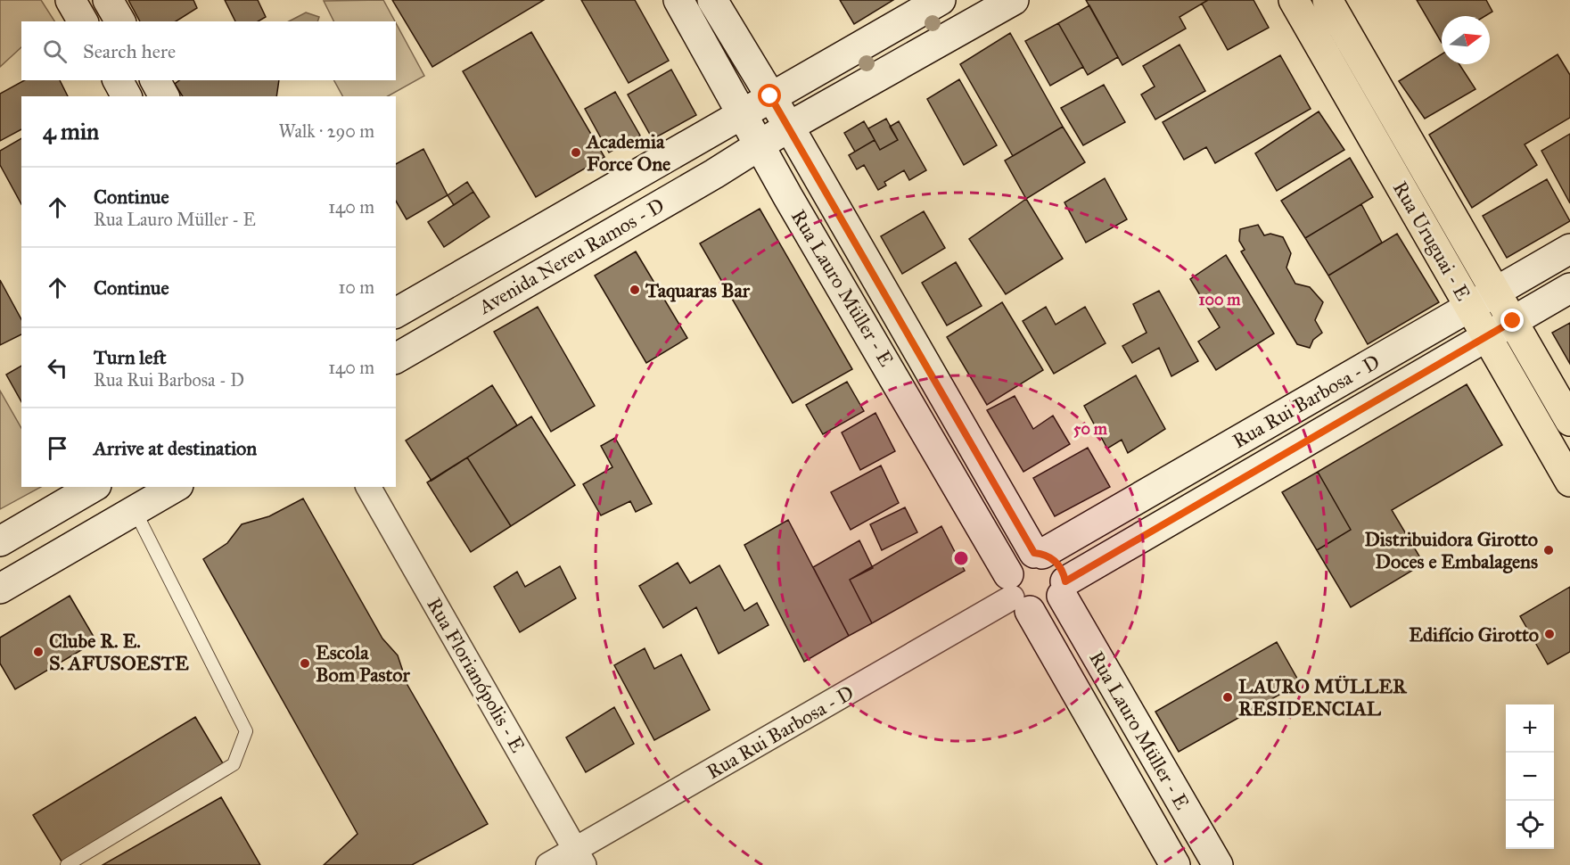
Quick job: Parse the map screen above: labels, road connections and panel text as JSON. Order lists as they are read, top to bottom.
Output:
{
  "streets": {
    "main road": ["Rua Uruguai - E"],
    "street": [
      "Avenida Nereu Ramos - D",
      "Rua Lauro Müller - E",
      "Rua Rui Barbosa - D",
      "Rua Florianópolis - E"
    ]
  },
  "crossings": [
    ["Rua Uruguai - E", "Rua Rui Barbosa - D"],
    ["Avenida Nereu Ramos - D", "Rua Lauro Müller - E"],
    ["Rua Lauro Müller - E", "Rua Rui Barbosa - D"],
    ["Rua Rui Barbosa - D", "Rua Florianópolis - E"]
  ],
  "places": [
    "Academia Force One",
    "Taquaras Bar",
    "Distribuidora Girotto Doces e Embalagens",
    "Edifício Girotto",
    "Clube R. E. S. AFUSOESTE",
    "Escola Bom Pastor",
    "LAURO MÜLLER RESIDENCIAL"
  ],
  "north": "right",
  "page": {
    "search": "Search here",
    "heading": ["4 min", "Walk · 290 m"],
    "list": [
      ["Continue", "Rua Lauro Müller - E", "140 m"],
      ["Continue", "10 m"],
      ["Turn left", "Rua Rui Barbosa - D", "140 m"],
      "Arrive at destination"
    ],
    "map_buttons": ["+", "−"]
  },
  "rings": ["100 m", "50 m"]
}
